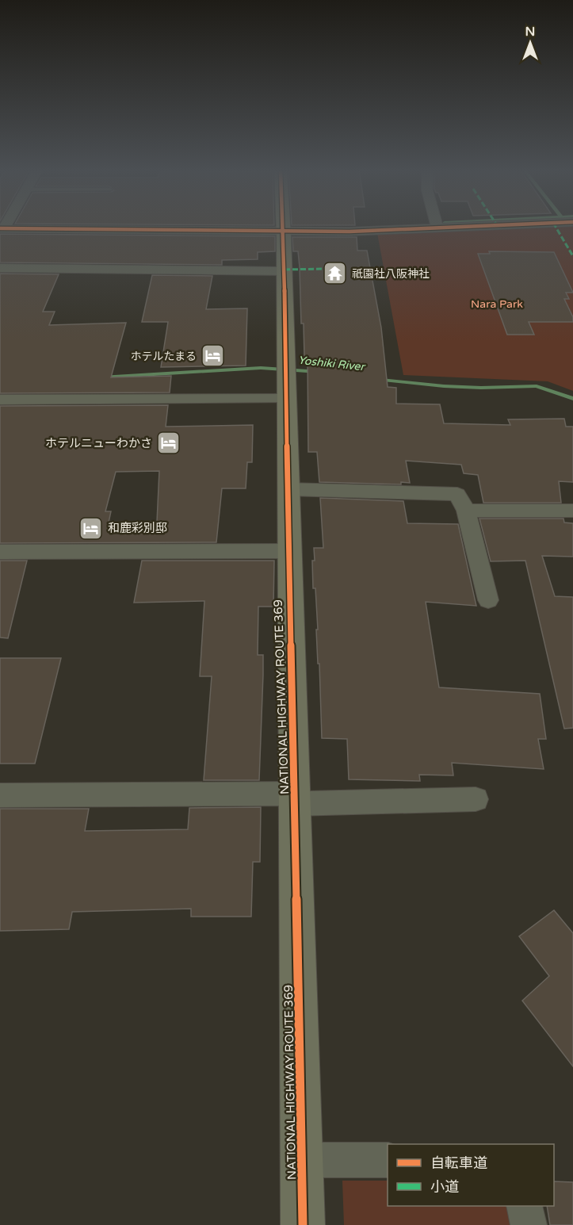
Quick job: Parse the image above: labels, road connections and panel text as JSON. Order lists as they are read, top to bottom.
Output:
{
  "streets": {
    "highway": ["NATIONAL HIGHWAY ROUTE 369"]
  },
  "water": ["Yoshiki River"],
  "parks": ["Nara Park"],
  "places": {
    "temple": ["祇園社八阪神社"],
    "hotel": ["ホテルたまる", "ホテルニューわかさ", "和鹿彩別邸"]
  },
  "legend": ["自転車道", "小道"],
  "north": "top"
}
